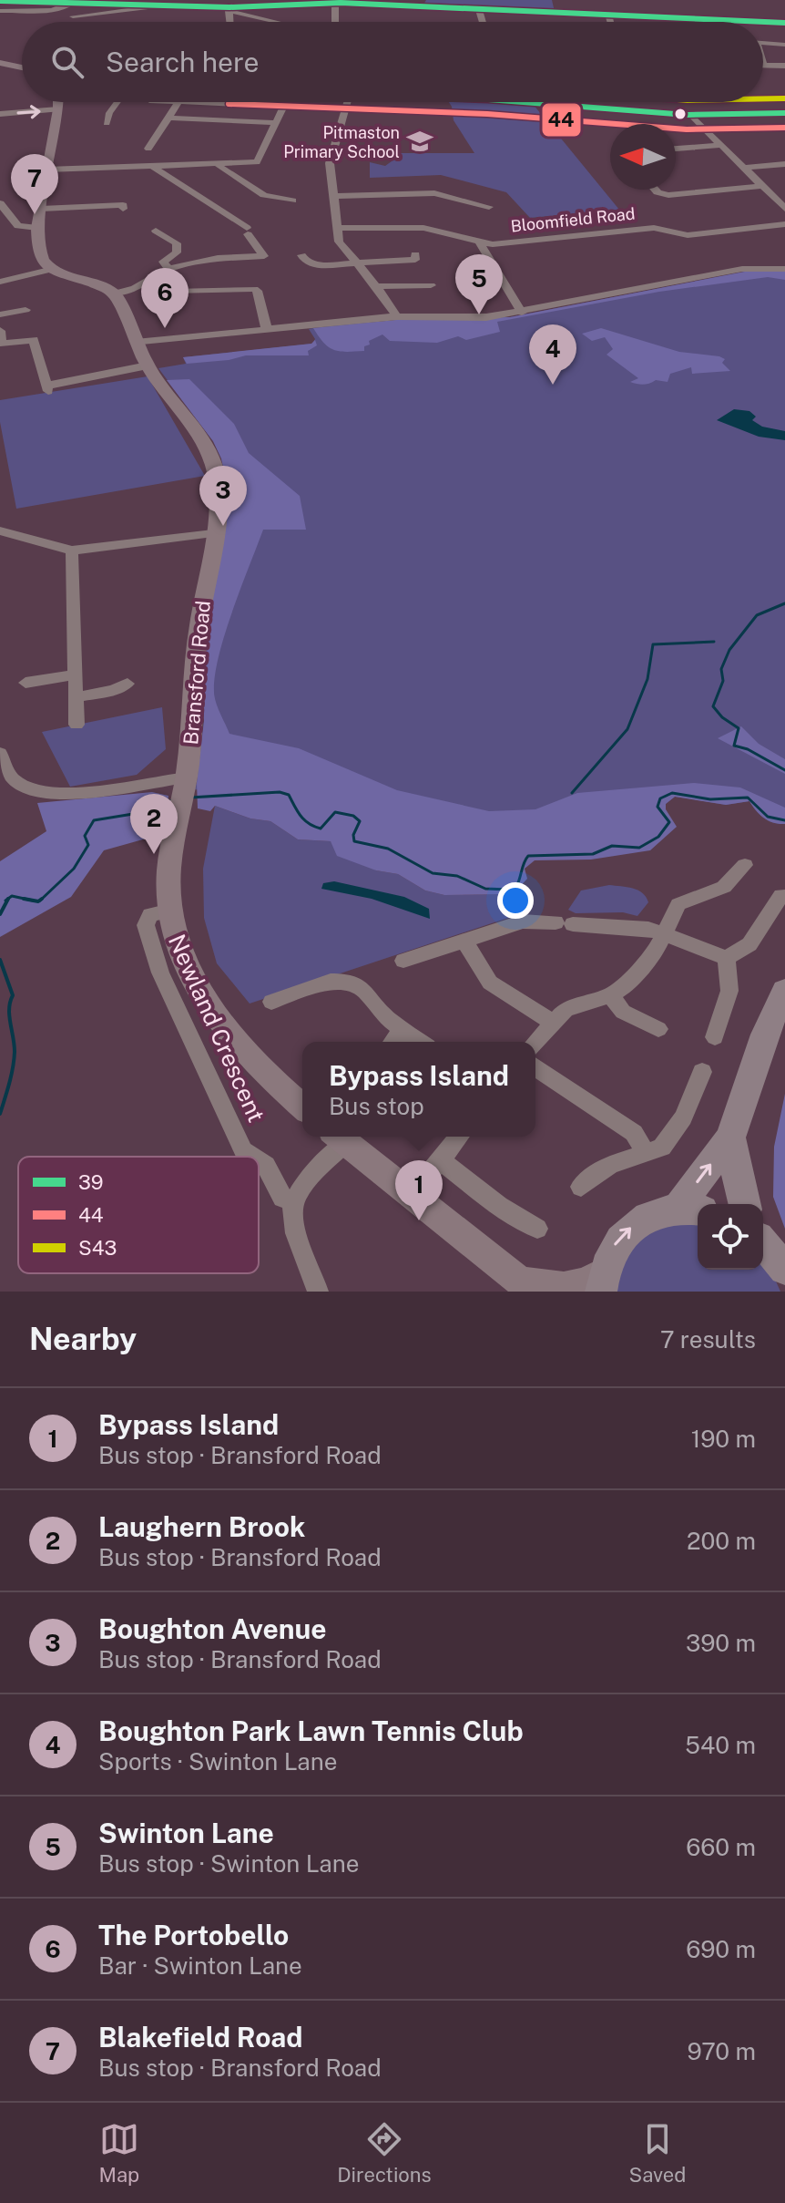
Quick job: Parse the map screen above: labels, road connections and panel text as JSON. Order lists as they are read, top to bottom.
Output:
{
  "streets": {
    "main road": ["Bransford Road"],
    "street": ["Bloomfield Road", "Newland Crescent"]
  },
  "crossings": [
    ["Bransford Road", "Newland Crescent"]
  ],
  "places": {
    "school or university": ["Pitmaston Primary School"]
  },
  "lines": ["transit line 39", "transit line S43", "transit line 44"],
  "legend": ["39", "44", "S43"],
  "north": "left",
  "page": {
    "search": "Search here",
    "pins": [
      "7",
      "5",
      "6",
      "4",
      "3",
      "2",
      "1"
    ],
    "popup": ["Bypass Island", "Bus stop"],
    "heading": ["Nearby", "7 results"],
    "list": [
      {
        "mark": "1",
        "name": "Bypass Island",
        "note": "Bus stop · Bransford Road",
        "value": "190 m"
      },
      {
        "mark": "2",
        "name": "Laughern Brook",
        "note": "Bus stop · Bransford Road",
        "value": "200 m"
      },
      {
        "mark": "3",
        "name": "Boughton Avenue",
        "note": "Bus stop · Bransford Road",
        "value": "390 m"
      },
      {
        "mark": "4",
        "name": "Boughton Park Lawn Tennis Club",
        "note": "Sports · Swinton Lane",
        "value": "540 m"
      },
      {
        "mark": "5",
        "name": "Swinton Lane",
        "note": "Bus stop · Swinton Lane",
        "value": "660 m"
      },
      {
        "mark": "6",
        "name": "The Portobello",
        "note": "Bar · Swinton Lane",
        "value": "690 m"
      },
      {
        "mark": "7",
        "name": "Blakefield Road",
        "note": "Bus stop · Bransford Road",
        "value": "970 m"
      }
    ],
    "nav": ["Map", "Directions", "Saved"]
  }
}
